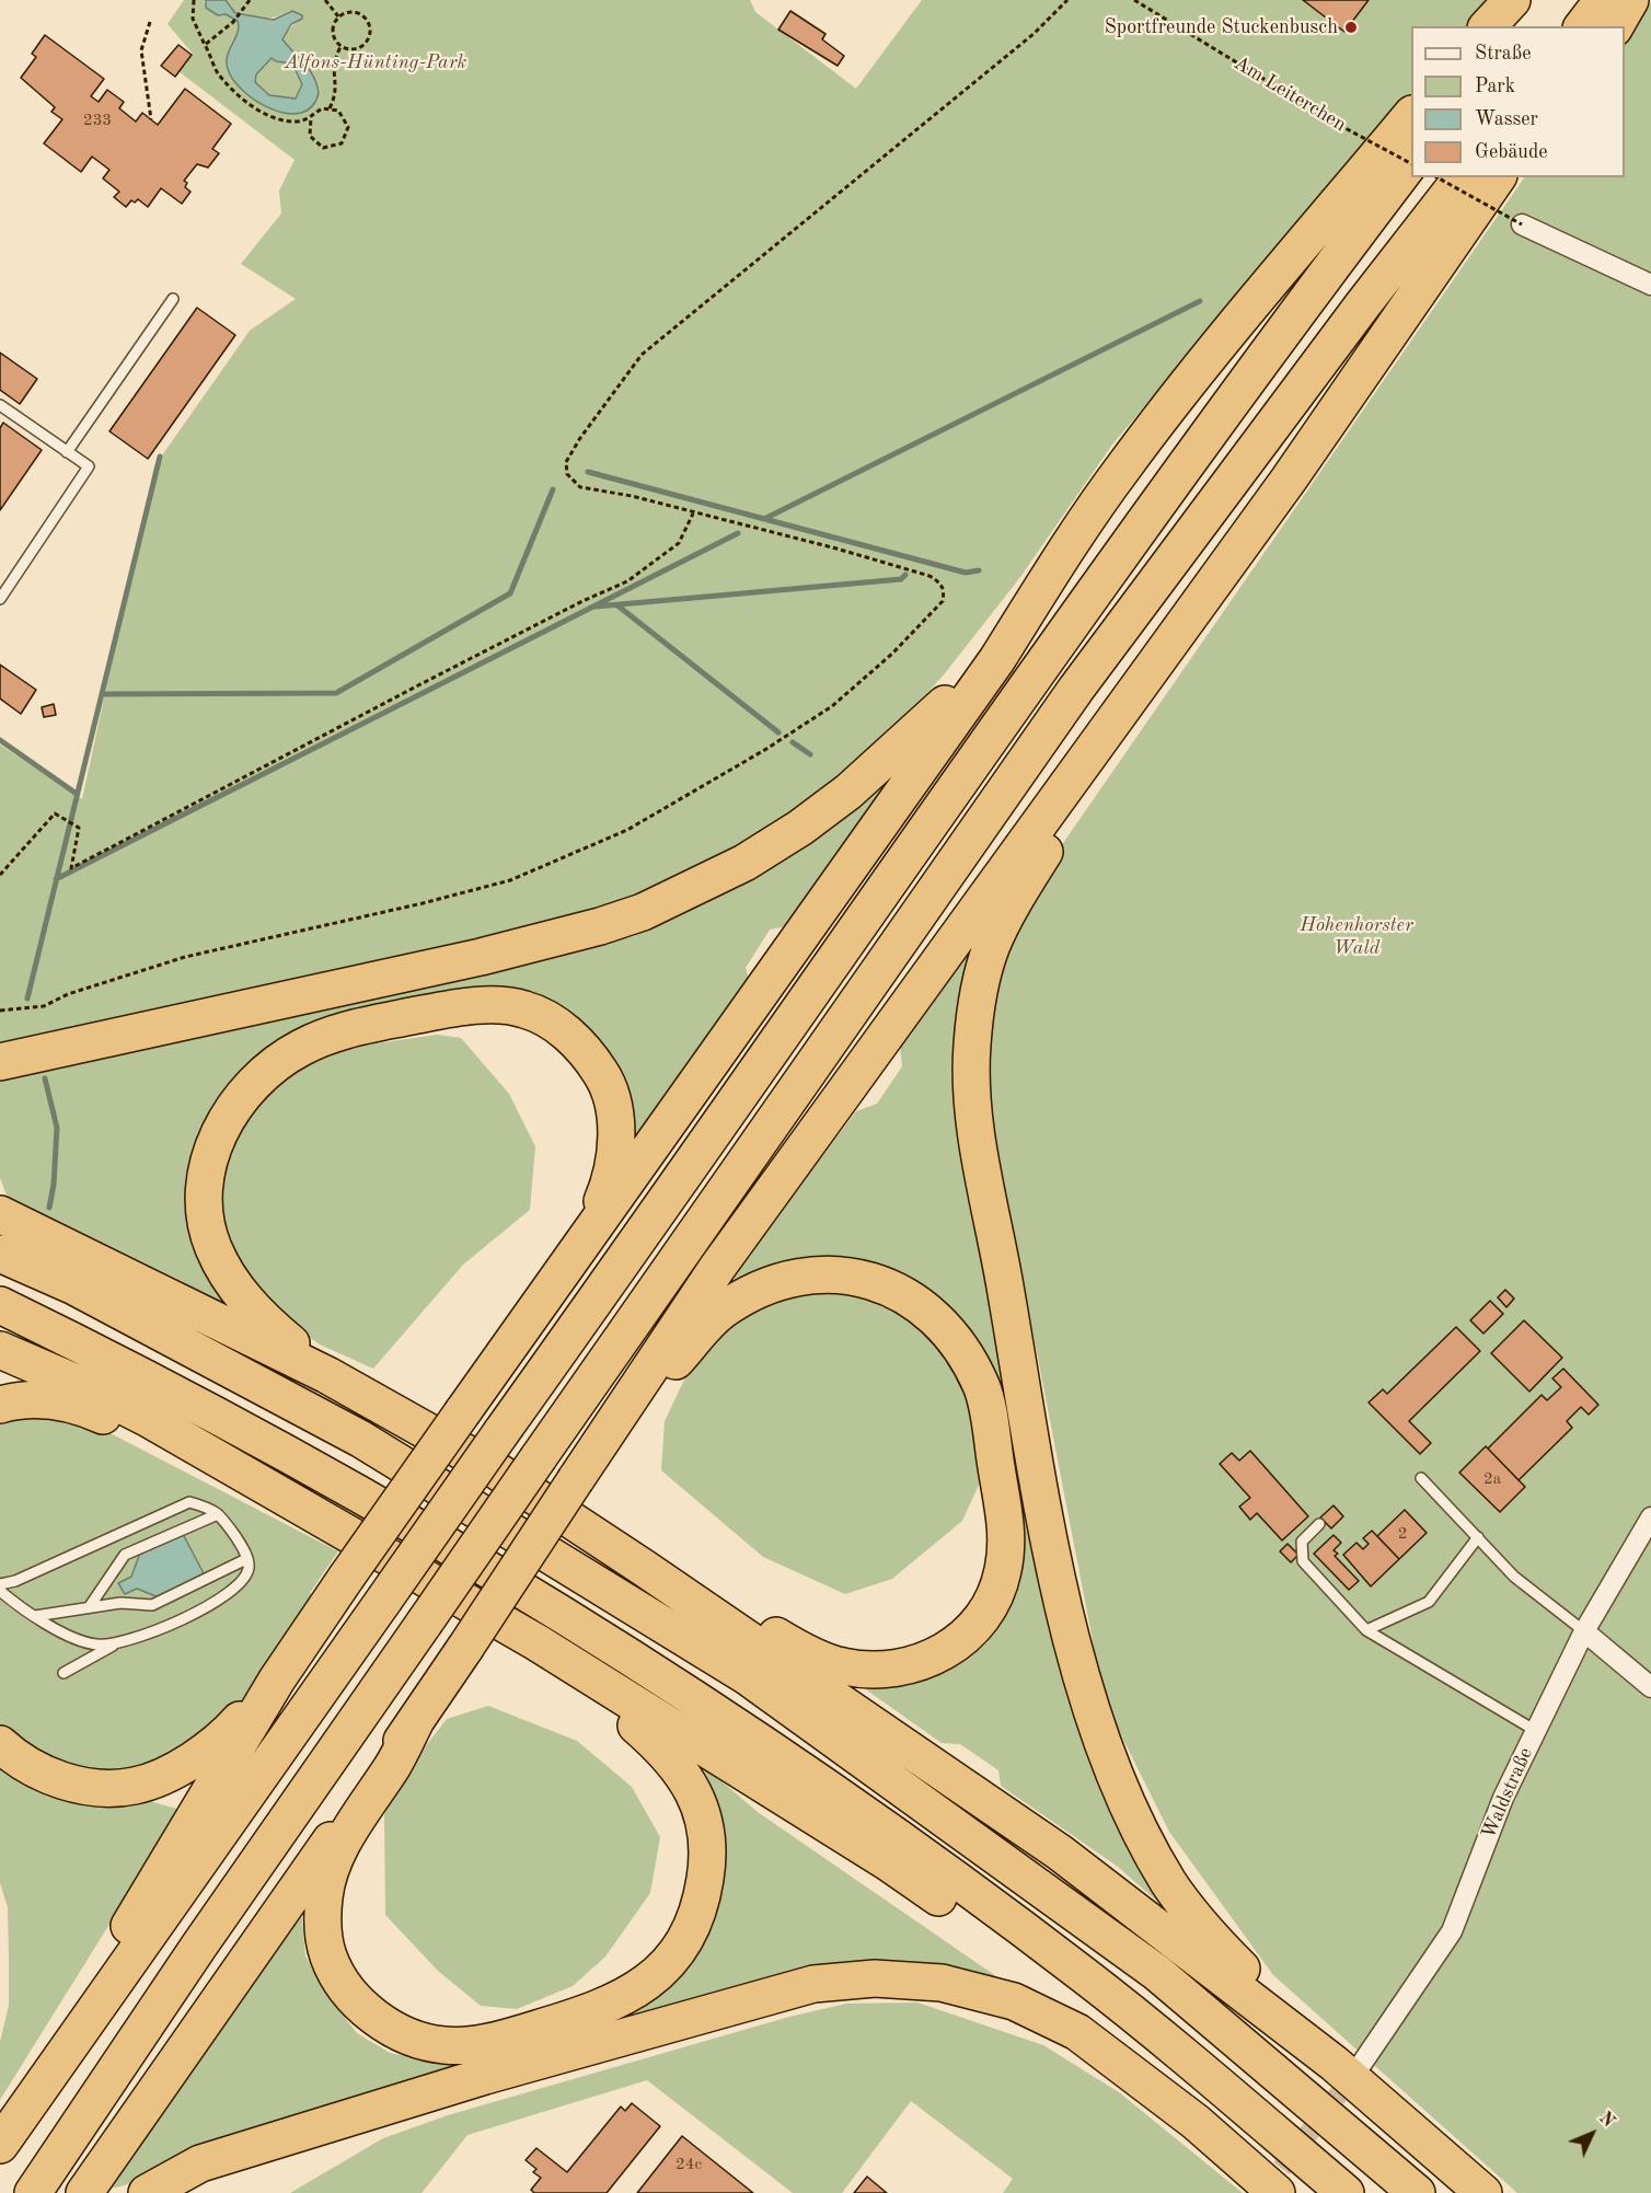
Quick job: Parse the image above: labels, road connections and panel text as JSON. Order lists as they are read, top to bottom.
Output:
{
  "streets": {
    "street": ["Waldstraße"],
    "path": ["Am Leiterchen"]
  },
  "parks": ["Alfons-Hünting-Park", "Hohenhorster Wald"],
  "places": ["Sportfreunde Stuckenbusch"],
  "house_numbers": [
    "233",
    "2a",
    "2",
    "24c"
  ],
  "legend": [
    "Straße",
    "Park",
    "Wasser",
    "Gebäude"
  ],
  "north": "top right"
}
